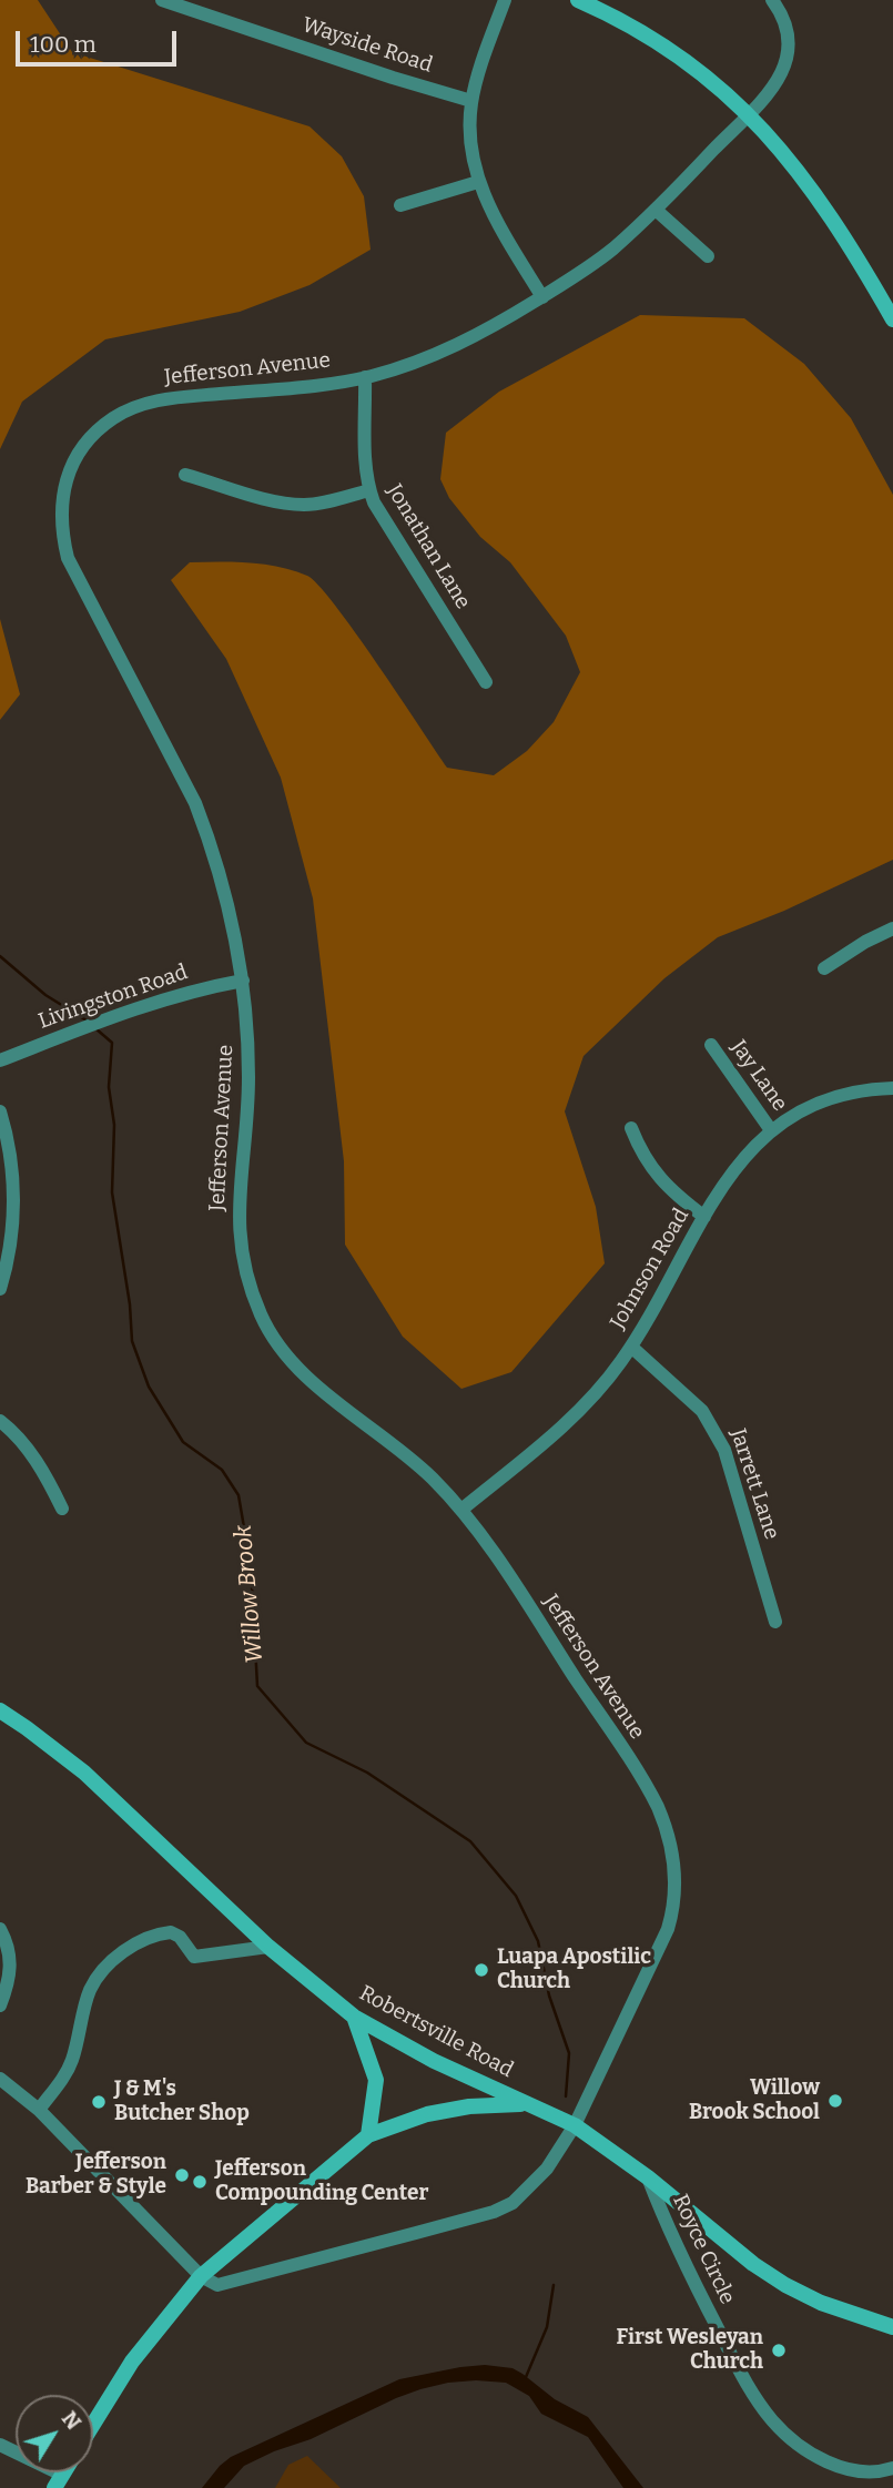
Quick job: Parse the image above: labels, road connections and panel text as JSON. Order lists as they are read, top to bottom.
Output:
{
  "streets": {
    "street": [
      "Wayside Road",
      "Jefferson Avenue",
      "Jonathan Lane",
      "Livingston Road",
      "Jay Lane",
      "Johnson Road",
      "Jarrett Lane",
      "Robertsville Road",
      "Royce Circle"
    ]
  },
  "crossings": [
    ["Jefferson Avenue", "Jonathan Lane"],
    ["Jefferson Avenue", "Livingston Road"],
    ["Jefferson Avenue", "Johnson Road"],
    ["Jefferson Avenue", "Robertsville Road"],
    ["Jay Lane", "Johnson Road"],
    ["Johnson Road", "Jarrett Lane"],
    ["Robertsville Road", "Royce Circle"]
  ],
  "water": ["Willow Brook"],
  "places": [
    "Luapa Apostilic Church",
    "Willow Brook School",
    "J & M's Butcher Shop",
    "Jefferson Barber & Style",
    "Jefferson Compounding Center",
    "First Wesleyan Church"
  ],
  "scale_bar": "100 m",
  "north": "top right"
}
